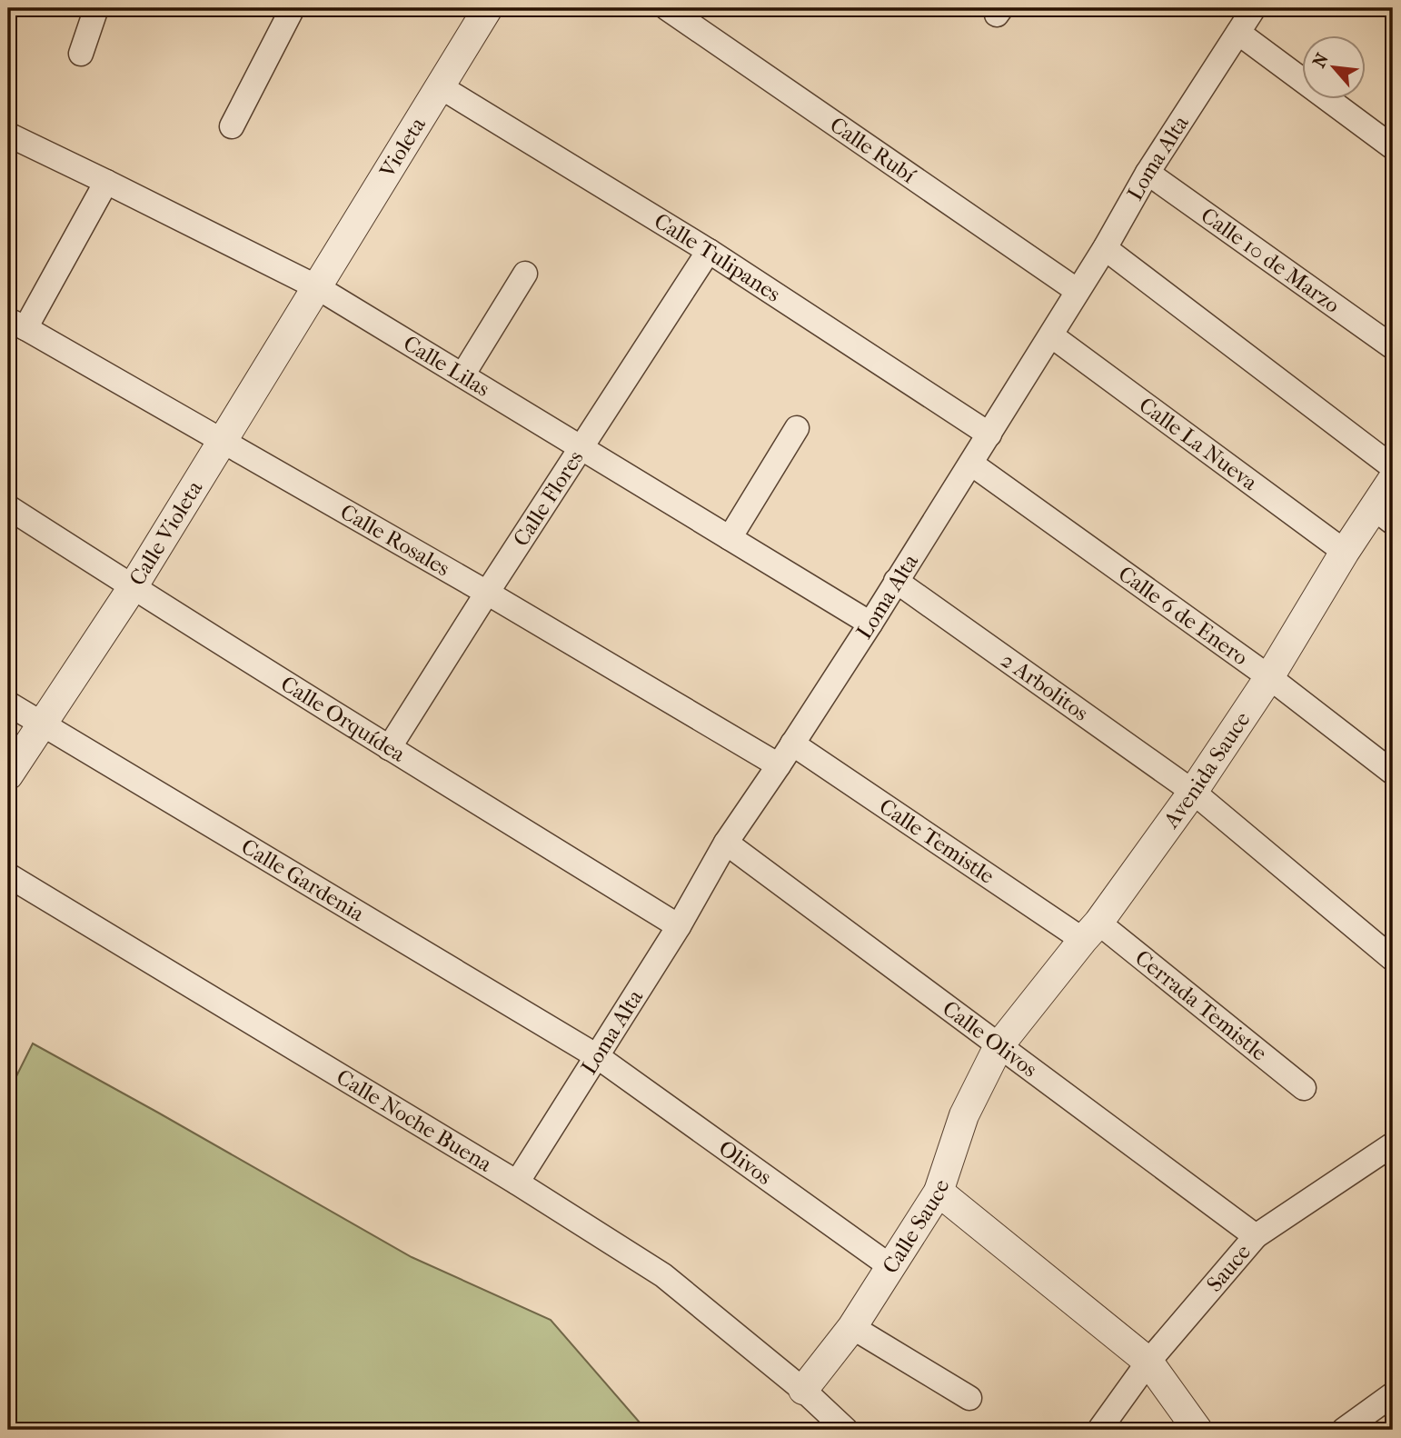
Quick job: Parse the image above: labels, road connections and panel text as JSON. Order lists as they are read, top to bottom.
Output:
{
  "streets": {
    "street": [
      "Violeta",
      "Calle Rubí",
      "Loma Alta",
      "Calle Tulipanes",
      "Calle 10 de Marzo",
      "Calle Lilas",
      "Calle La Nueva",
      "Calle Flores",
      "Calle Violeta",
      "Calle Rosales",
      "Calle 6 de Enero",
      "2 Arbolitos",
      "Calle Orquídea",
      "Avenida Sauce",
      "Calle Temistle",
      "Calle Gardenia",
      "Cerrada Temistle",
      "Calle Olivos",
      "Calle Noche Buena",
      "Olivos",
      "Calle Sauce",
      "Sauce"
    ]
  },
  "crossings": [
    ["Violeta", "Calle Tulipanes"],
    ["Violeta", "Calle Lilas"],
    ["Violeta", "Calle Violeta"],
    ["Calle Rubí", "Loma Alta"],
    ["Loma Alta", "Calle Tulipanes"],
    ["Loma Alta", "Calle 10 de Marzo"],
    ["Loma Alta", "Calle Lilas"],
    ["Loma Alta", "Calle La Nueva"],
    ["Loma Alta", "Calle Rosales"],
    ["Loma Alta", "Calle 6 de Enero"],
    ["Loma Alta", "2 Arbolitos"],
    ["Loma Alta", "Calle Orquídea"],
    ["Loma Alta", "Calle Temistle"],
    ["Loma Alta", "Calle Gardenia"],
    ["Loma Alta", "Calle Olivos"],
    ["Loma Alta", "Calle Noche Buena"],
    ["Loma Alta", "Olivos"],
    ["Calle Tulipanes", "Calle Flores"],
    ["Calle Lilas", "Calle Flores"],
    ["Calle Lilas", "Calle Violeta"],
    ["Calle La Nueva", "Avenida Sauce"],
    ["Calle Flores", "Calle Rosales"],
    ["Calle Flores", "Calle Orquídea"],
    ["Calle Violeta", "Calle Rosales"],
    ["Calle Violeta", "Calle Orquídea"],
    ["Calle Violeta", "Calle Gardenia"],
    ["Calle 6 de Enero", "Avenida Sauce"],
    ["2 Arbolitos", "Avenida Sauce"],
    ["Avenida Sauce", "Calle Temistle"],
    ["Avenida Sauce", "Cerrada Temistle"],
    ["Avenida Sauce", "Calle Olivos"],
    ["Avenida Sauce", "Calle Sauce"],
    ["Calle Temistle", "Cerrada Temistle"],
    ["Calle Gardenia", "Olivos"],
    ["Calle Olivos", "Calle Sauce"],
    ["Calle Olivos", "Sauce"],
    ["Calle Noche Buena", "Calle Sauce"],
    ["Olivos", "Calle Sauce"]
  ],
  "north": "top left"
}
